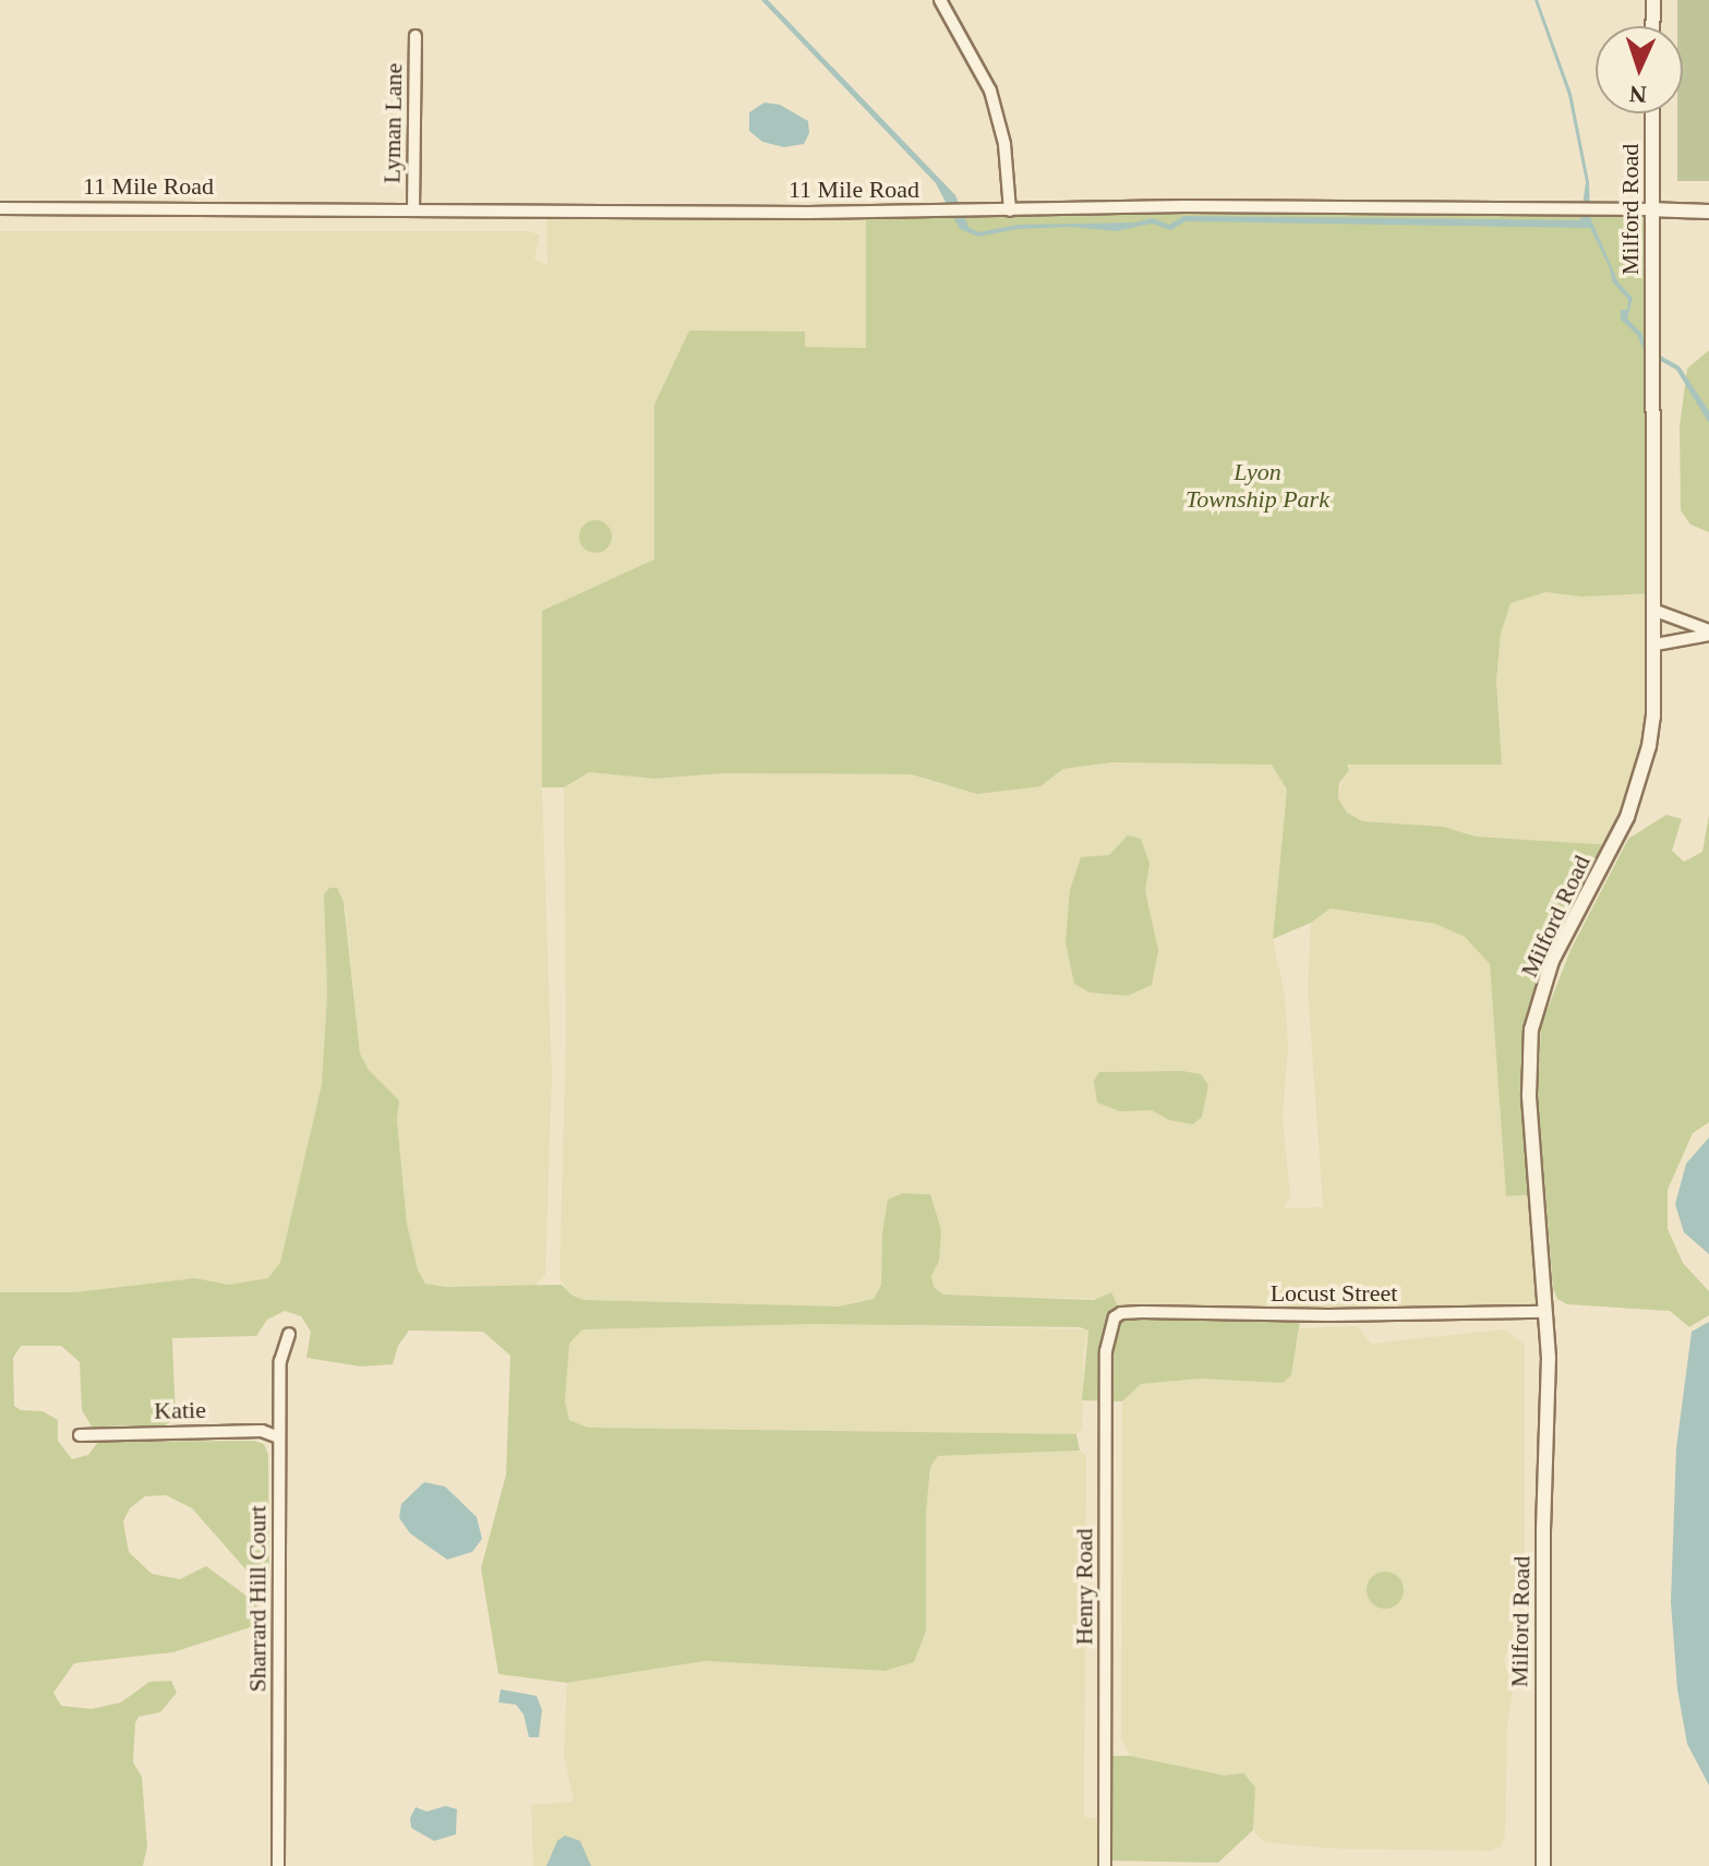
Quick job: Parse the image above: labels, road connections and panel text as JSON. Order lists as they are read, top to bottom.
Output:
{
  "streets": {
    "street": [
      "Lyman Lane",
      "11 Mile Road",
      "Milford Road",
      "Locust Street",
      "Katie",
      "Henry Road",
      "Sharrard Hill Court"
    ]
  },
  "crossings": [
    ["Lyman Lane", "11 Mile Road"],
    ["11 Mile Road", "Milford Road"],
    ["Milford Road", "Locust Street"],
    ["Locust Street", "Henry Road"],
    ["Katie", "Sharrard Hill Court"]
  ],
  "parks": ["Lyon Township Park"],
  "north": "bottom"
}
